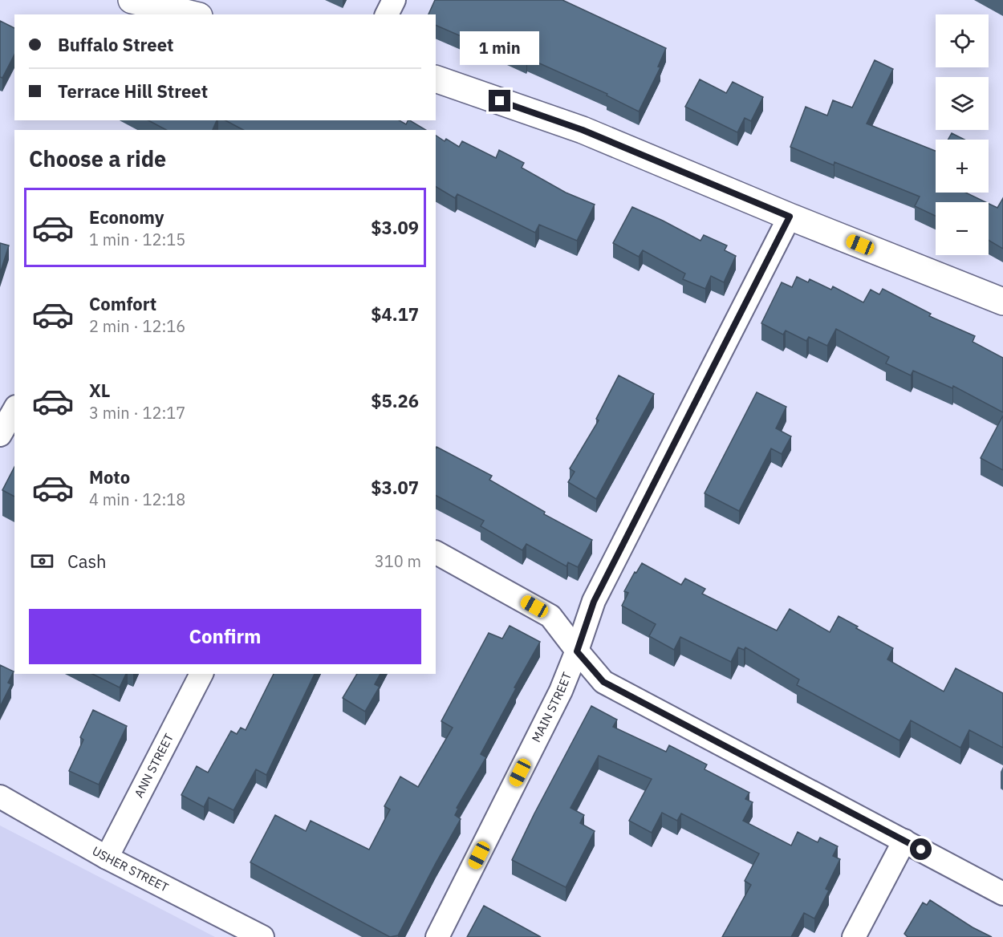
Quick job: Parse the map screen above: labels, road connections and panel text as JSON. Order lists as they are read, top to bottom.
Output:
{
  "streets": {
    "street": ["MAIN STREET", "ANN STREET", "USHER STREET"]
  },
  "crossings": [
    ["ANN STREET", "USHER STREET"]
  ],
  "page": {
    "map_buttons": ["+", "−"],
    "banner": ["Buffalo Street", "Terrace Hill Street"],
    "bubble": "1 min",
    "heading": "Choose a ride",
    "list": [
      {
        "name": "Economy",
        "note": "1 min · 12:15",
        "value": "$3.09"
      },
      {
        "name": "Comfort",
        "note": "2 min · 12:16",
        "value": "$4.17"
      },
      {
        "name": "XL",
        "note": "3 min · 12:17",
        "value": "$5.26"
      },
      {
        "name": "Moto",
        "note": "4 min · 12:18",
        "value": "$3.07"
      }
    ],
    "pay": ["Cash", "310 m"],
    "buttons": "Confirm"
  }
}
